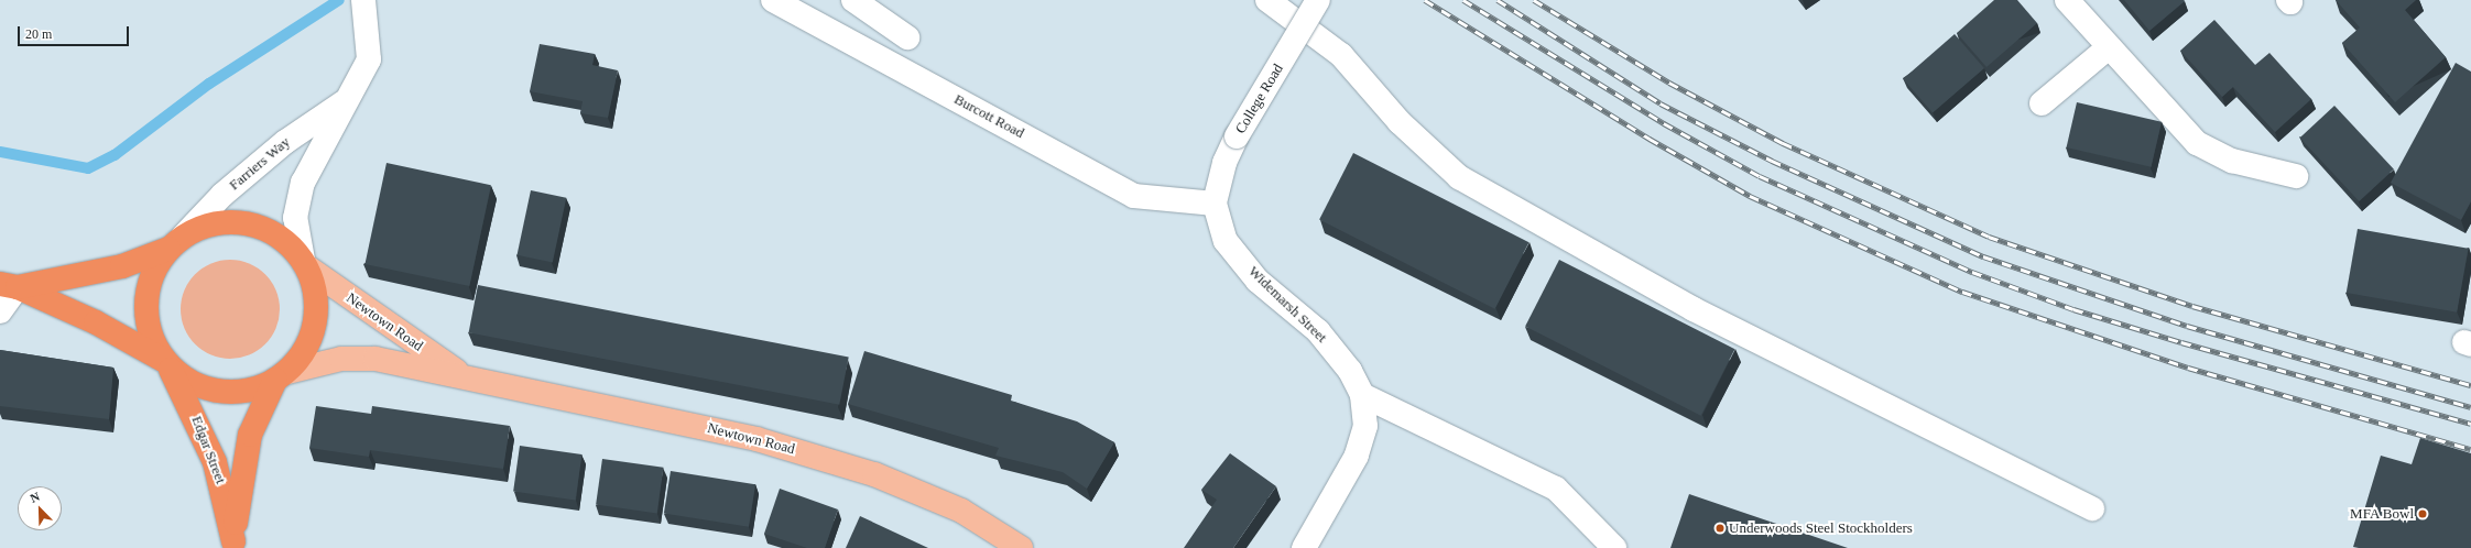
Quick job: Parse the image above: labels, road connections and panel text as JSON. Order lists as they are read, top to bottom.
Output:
{
  "streets": {
    "highway": ["Edgar Street"],
    "main road": ["Newtown Road"],
    "street": [
      "College Road",
      "Burcott Road",
      "Farriers Way",
      "Widemarsh Street"
    ]
  },
  "crossings": [
    ["College Road", "Burcott Road"],
    ["College Road", "Widemarsh Street"],
    ["Burcott Road", "Widemarsh Street"],
    ["Farriers Way", "Newtown Road"],
    ["Farriers Way", "Edgar Street"],
    ["Newtown Road", "Edgar Street"]
  ],
  "places": ["MFA Bowl", "Underwoods Steel Stockholders"],
  "scale_bar": "20 m",
  "north": "top left"
}
